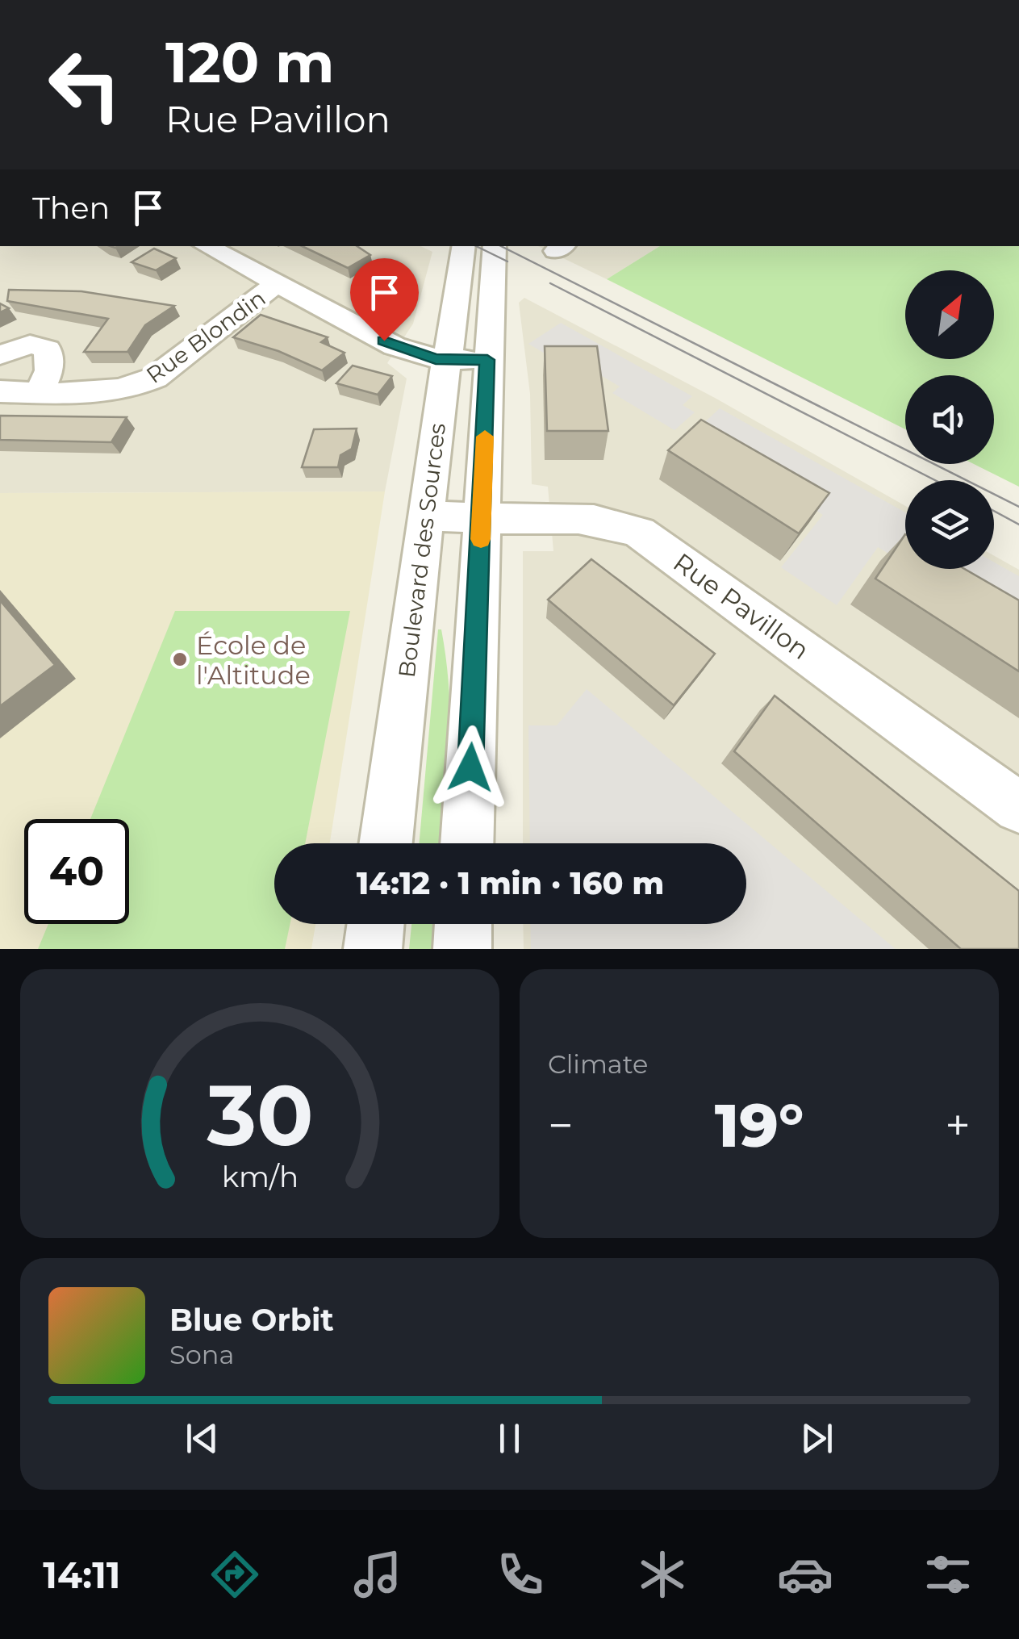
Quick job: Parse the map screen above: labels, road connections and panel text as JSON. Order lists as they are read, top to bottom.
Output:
{
  "streets": {
    "street": ["Rue Blondin", "Boulevard des Sources", "Rue Pavillon"]
  },
  "crossings": [
    ["Boulevard des Sources", "Rue Pavillon"]
  ],
  "places": ["École de l'Altitude"],
  "north": "top right",
  "page": {
    "turn": ["120 m", "Rue Pavillon"],
    "then": "Then",
    "limit": "40",
    "trip": "14:12 · 1 min · 160 m",
    "tile": "Climate",
    "heat": ["−", "19°", "+"],
    "song": ["Blue Orbit", "Sona"],
    "tabs": "14:11",
    "gauge": ["30", "km/h"]
  }
}
